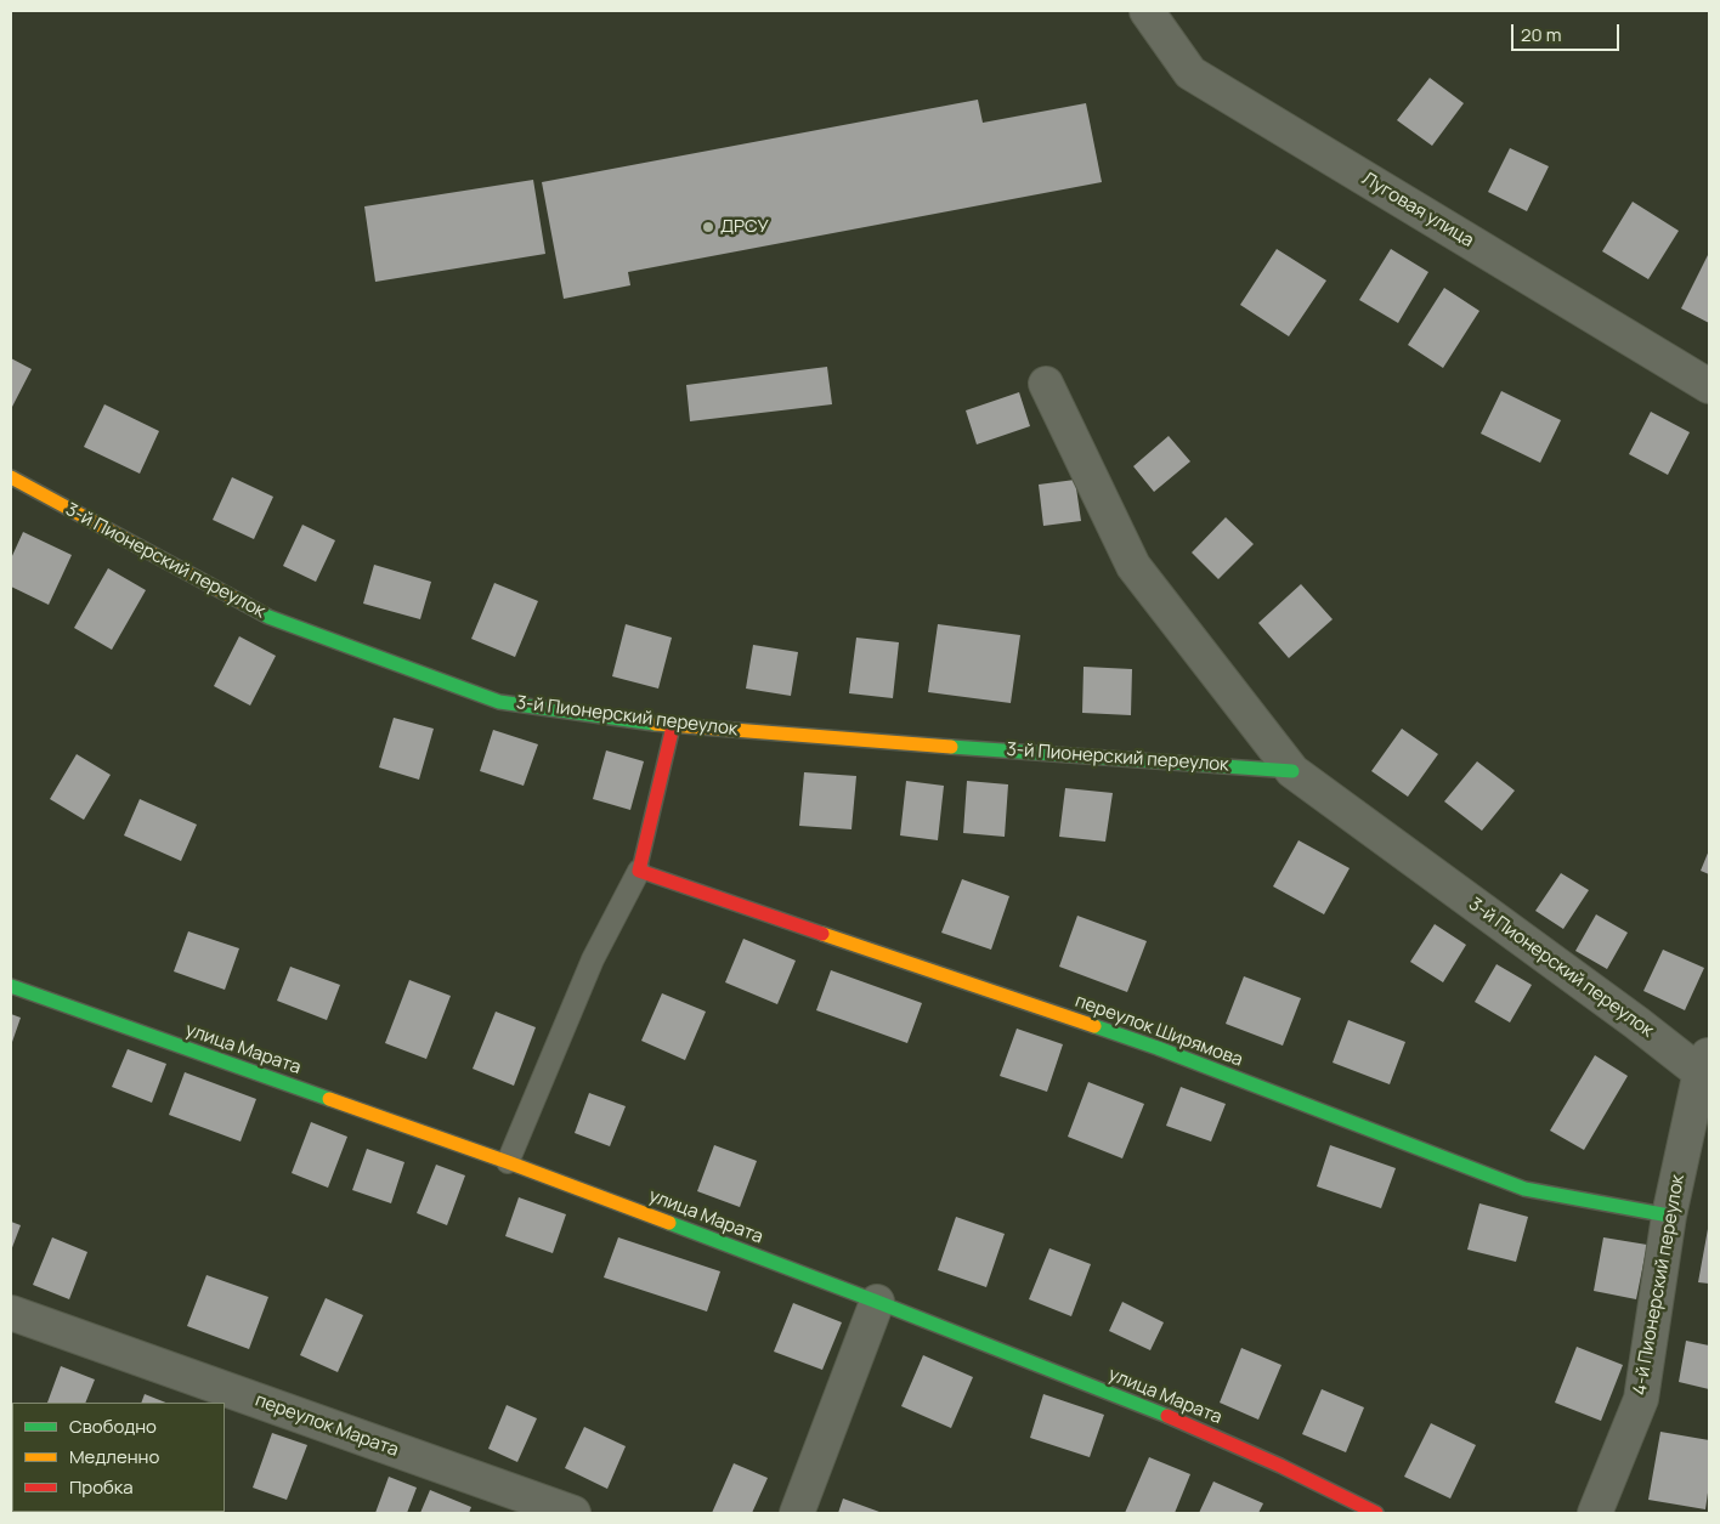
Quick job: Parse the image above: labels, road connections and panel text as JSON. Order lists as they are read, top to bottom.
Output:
{
  "streets": {
    "street": [
      "Луговая улица",
      "3-й Пионерский переулок",
      "переулок Ширямова",
      "улица Марата",
      "4-й Пионерский переулок",
      "переулок Марата"
    ]
  },
  "crossings": [
    ["3-й Пионерский переулок", "4-й Пионерский переулок"],
    ["переулок Ширямова", "4-й Пионерский переулок"]
  ],
  "places": ["ДРСУ"],
  "legend": ["Свободно", "Медленно", "Пробка"],
  "scale_bar": "20 m"
}
